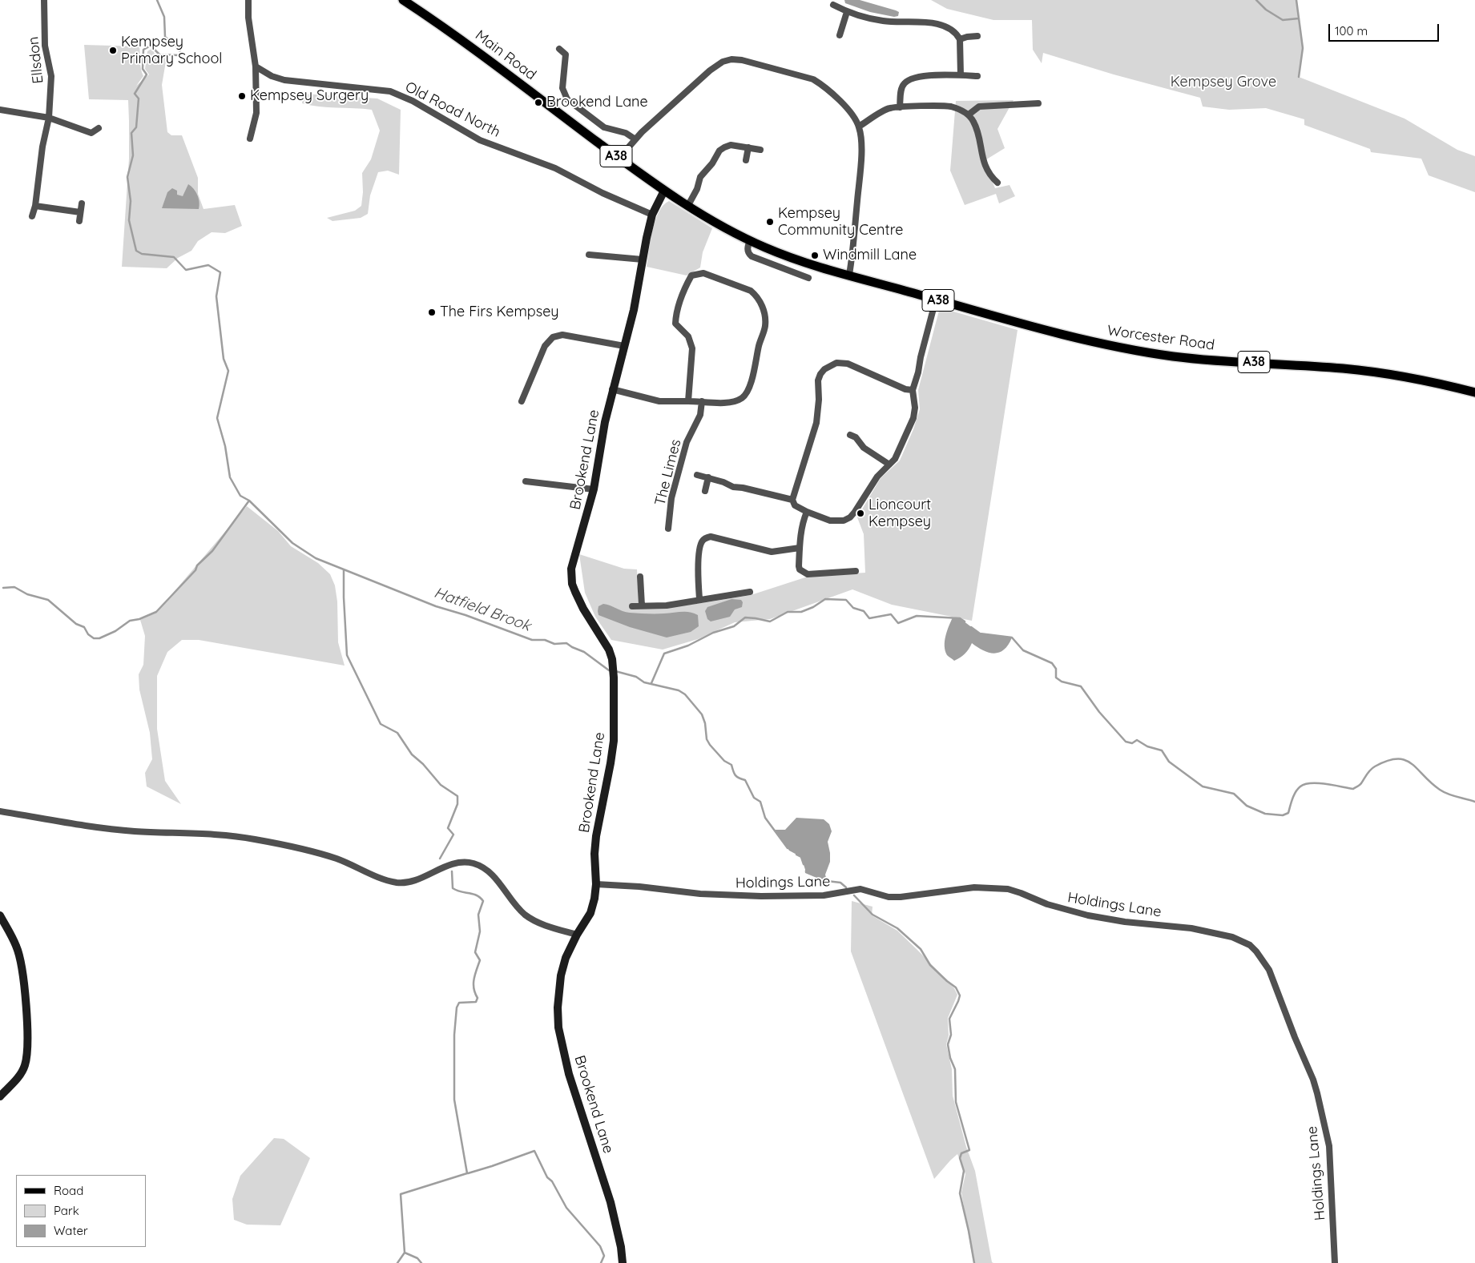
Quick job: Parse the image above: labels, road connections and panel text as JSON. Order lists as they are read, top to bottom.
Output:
{
  "streets": {
    "main road": ["Main Road", "A38", "Worcester Road"],
    "street": [
      "Ellsdon",
      "Old Road North",
      "Brookend Lane",
      "The Limes",
      "Holdings Lane"
    ]
  },
  "crossings": [
    ["Main Road", "Worcester Road"],
    ["Main Road", "Brookend Lane"],
    ["Old Road North", "Brookend Lane"],
    ["Brookend Lane", "Holdings Lane"]
  ],
  "water": ["Hatfield Brook"],
  "parks": ["Kempsey Grove"],
  "places": [
    "Kempsey Primary School",
    "Kempsey Surgery",
    "Brookend Lane",
    "Kempsey Community Centre",
    "Windmill Lane",
    "The Firs Kempsey",
    "Lioncourt Kempsey"
  ],
  "legend": ["Road", "Park", "Water"],
  "scale_bar": "100 m"
}
